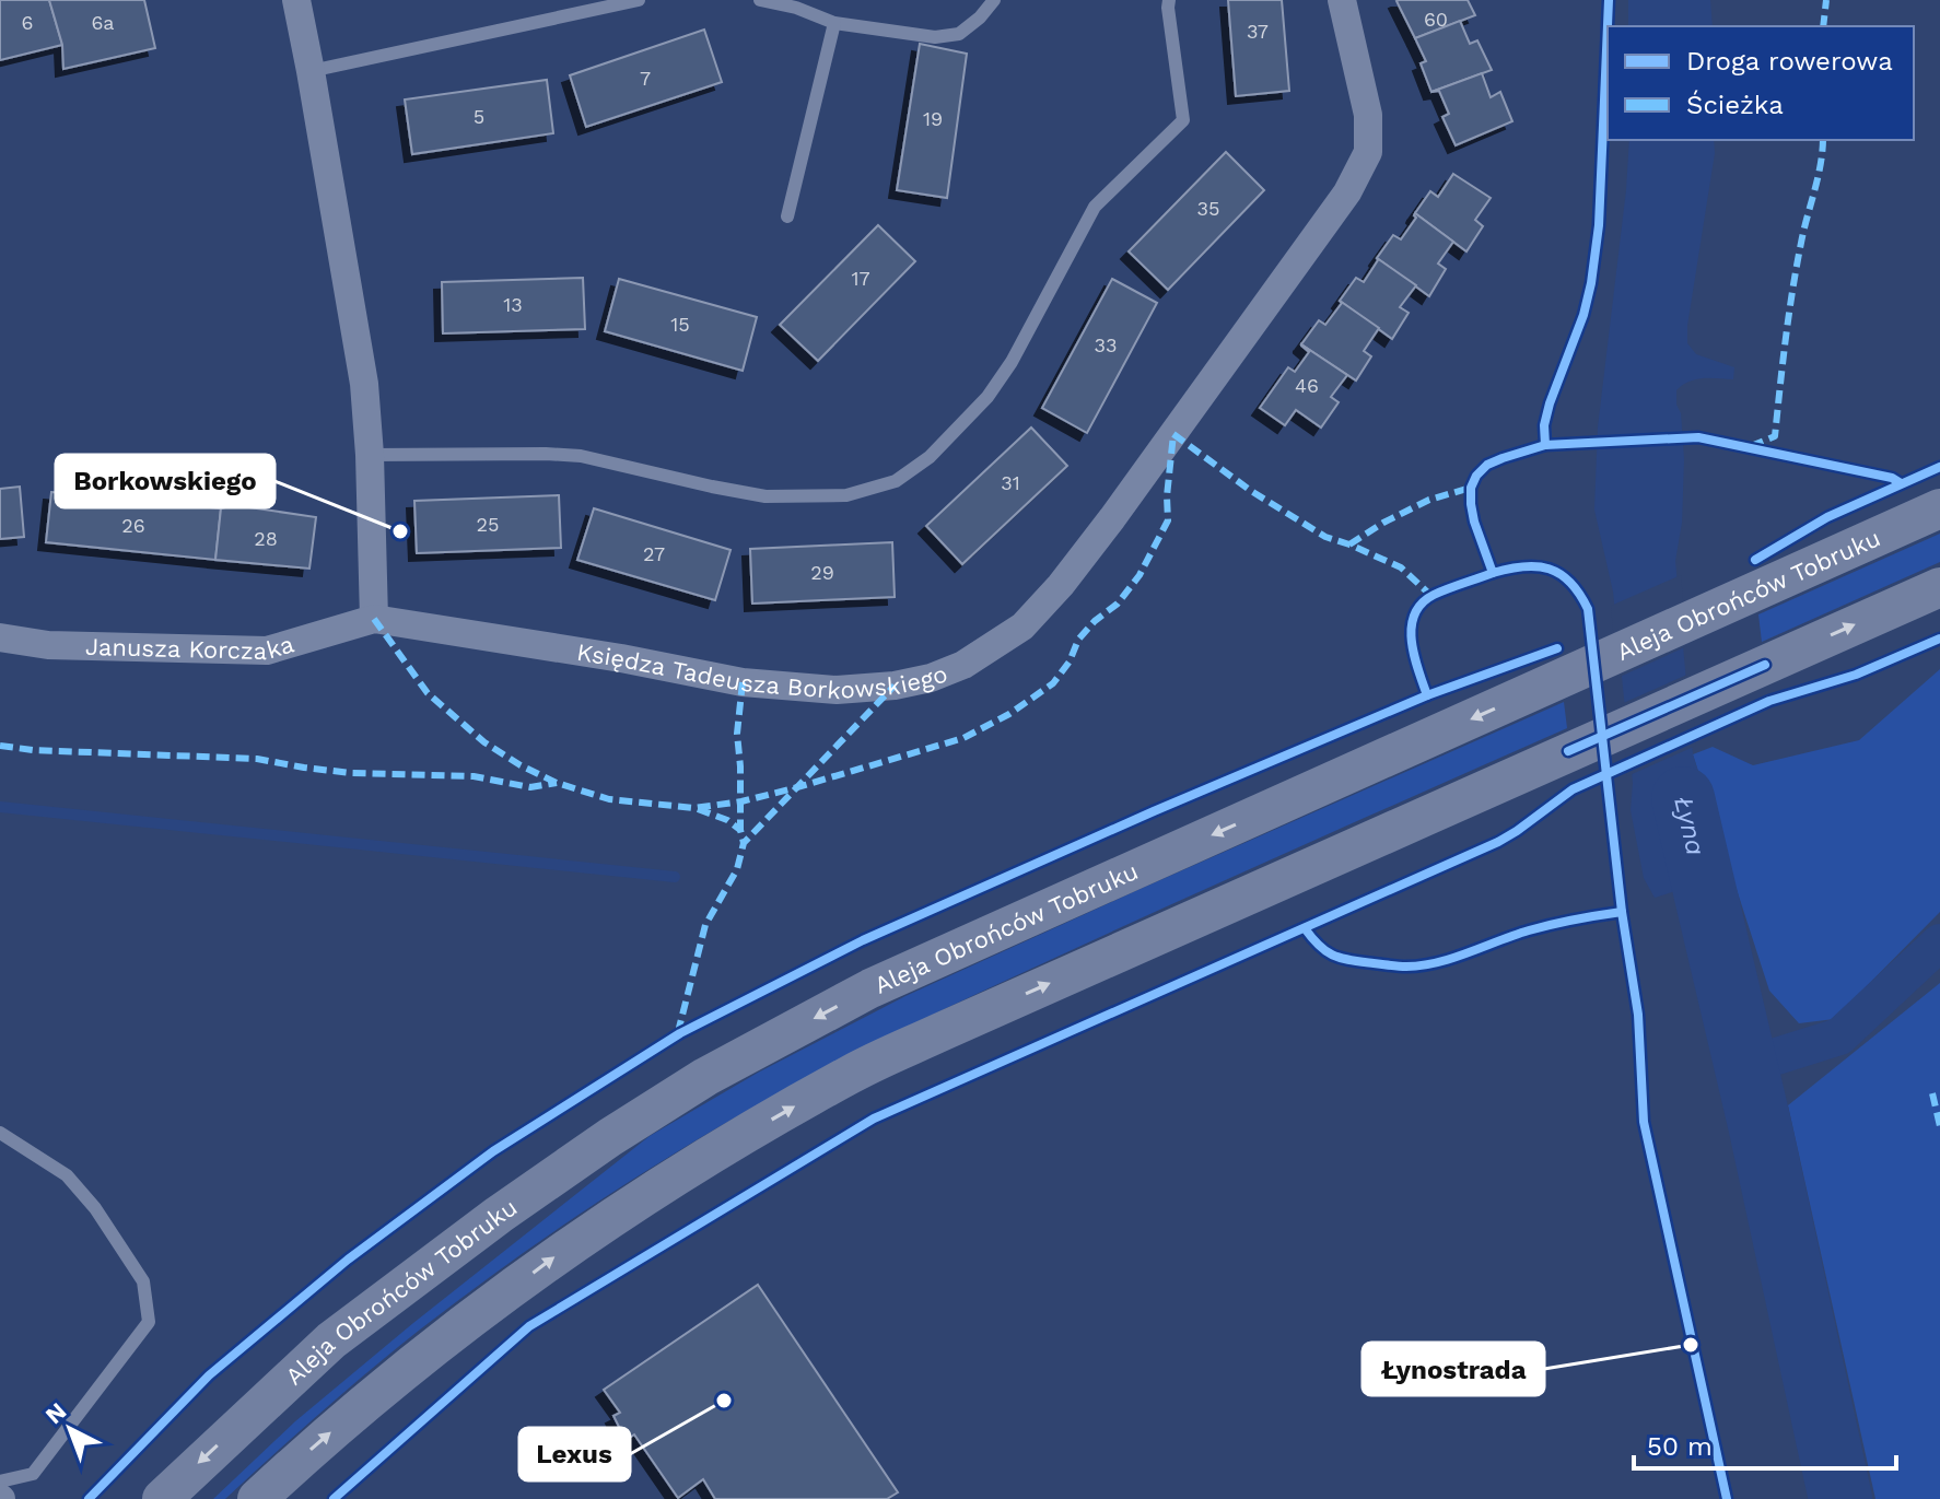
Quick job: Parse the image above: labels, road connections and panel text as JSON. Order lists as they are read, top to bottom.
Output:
{
  "streets": {
    "main road": ["Aleja Obrońców Tobruku"],
    "street": ["Janusza Korczaka", "Księdza Tadeusza Borkowskiego"]
  },
  "crossings": [
    ["Janusza Korczaka", "Księdza Tadeusza Borkowskiego"]
  ],
  "water": ["Łyna"],
  "places": ["Borkowskiego", "Łynostrada", "Lexus"],
  "house_numbers": [
    "60",
    "6",
    "6a",
    "37",
    "7",
    "5",
    "19",
    "35",
    "17",
    "13",
    "15",
    "33",
    "46",
    "31",
    "25",
    "26",
    "28",
    "27",
    "29"
  ],
  "legend": ["Droga rowerowa", "Ścieżka"],
  "scale_bar": "50 m",
  "north": "top left"
}
